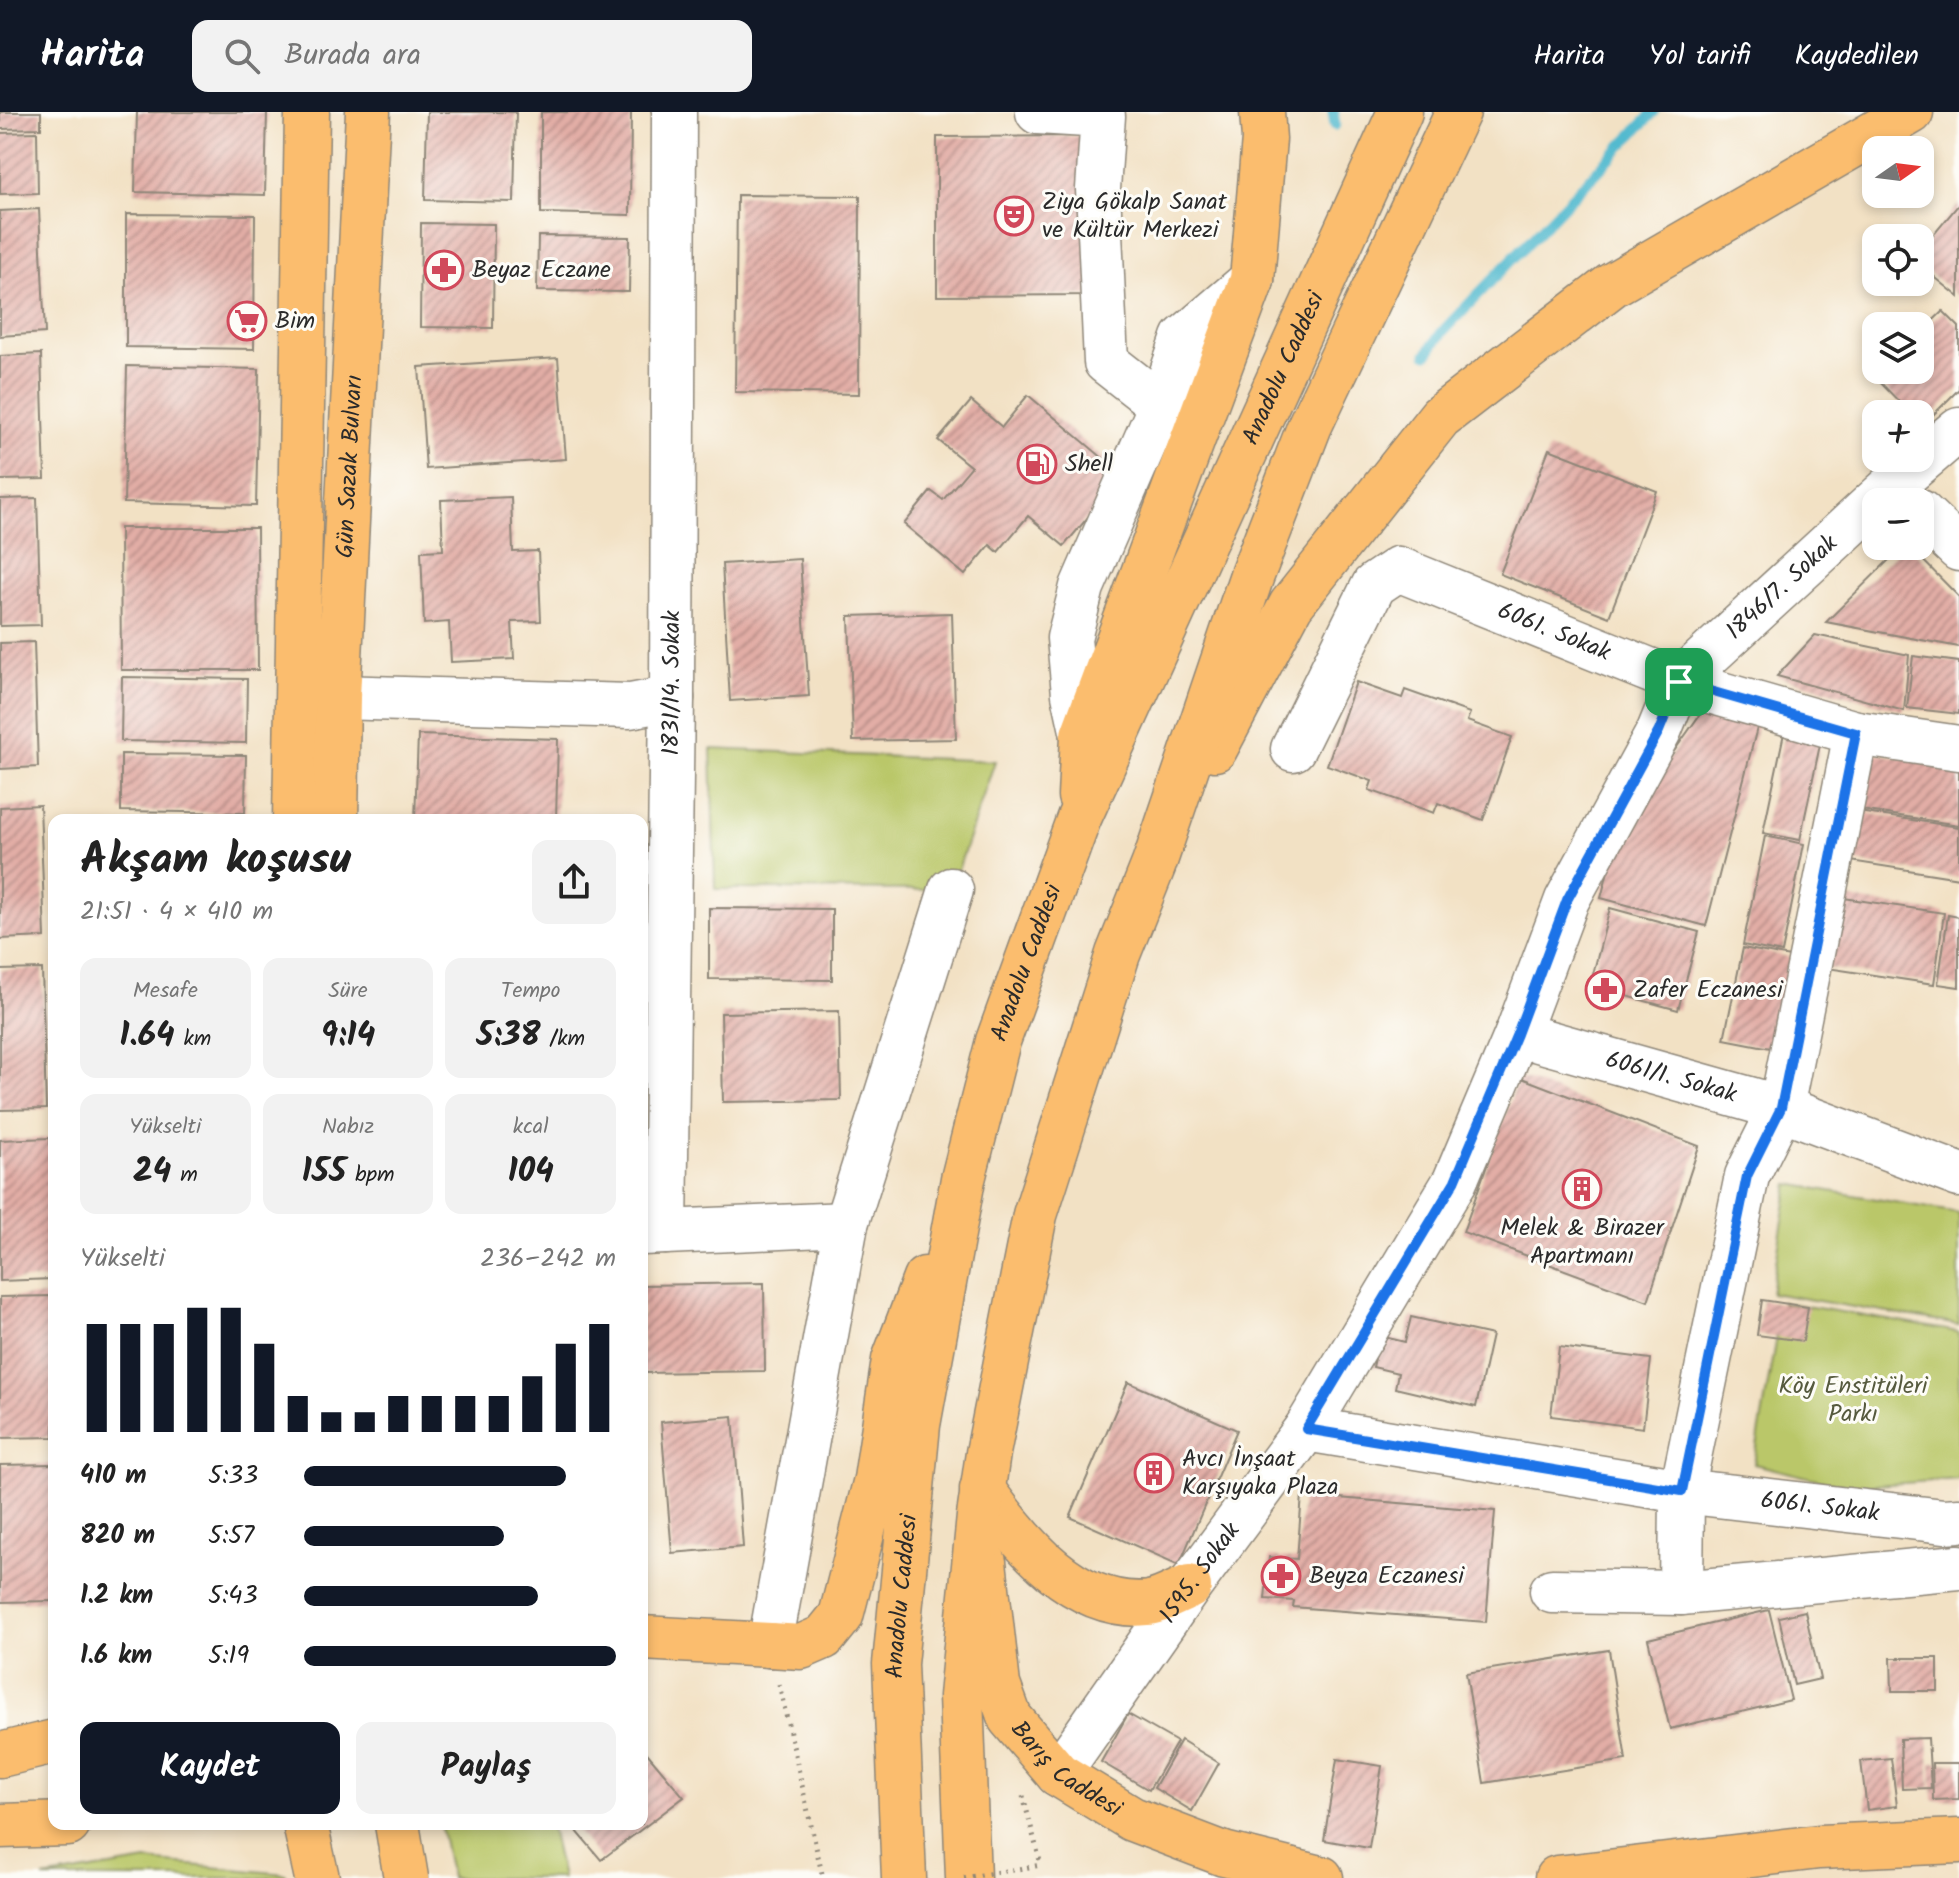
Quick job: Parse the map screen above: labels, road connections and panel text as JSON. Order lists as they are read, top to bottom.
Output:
{
  "streets": {
    "main road": ["Anadolu Caddesi", "Gün Sazak Bulvarı", "Barış Caddesi"],
    "street": [
      "1846/7. Sokak",
      "6061. Sokak",
      "1831/14. Sokak",
      "6061/1. Sokak",
      "1595. Sokak"
    ]
  },
  "crossings": [
    ["Anadolu Caddesi", "Barış Caddesi"],
    ["1846/7. Sokak", "6061. Sokak"],
    ["1846/7. Sokak", "1595. Sokak"],
    ["6061. Sokak", "1595. Sokak"],
    ["6061/1. Sokak", "1595. Sokak"],
    ["1595. Sokak", "Barış Caddesi"]
  ],
  "parks": ["Köy Enstitüleri Parkı"],
  "places": {
    "theatre": ["Ziya Gökalp Sanat ve Kültür Merkezi"],
    "pharmacy": ["Beyaz Eczane", "Zafer Eczanesi", "Beyza Eczanesi"],
    "supermarket": ["Bim"],
    "fuel station": ["Shell"],
    "building": ["Melek & Birazer Apartmanı", "Avcı İnşaat Karşıyaka Plaza"]
  },
  "north": "right",
  "page": {
    "header": "Harita",
    "search": "Burada ara",
    "nav": ["Harita", "Yol tarifi", "Kaydedilen"],
    "map_buttons": ["+", "−"],
    "heading": ["Akşam koşusu", "21:51 · 4 × 410 m"],
    "stats": [
      ["Mesafe", "1.64 km"],
      ["Süre", "9:14"],
      ["Tempo", "5:38 /km"],
      ["Yükselti", "24 m"],
      ["Nabız", "155 bpm"],
      ["kcal", "104"]
    ],
    "chart": ["Yükselti", "236–242 m"],
    "list": [
      {
        "name": "410 m",
        "note": "5:33"
      },
      {
        "name": "820 m",
        "note": "5:57"
      },
      {
        "name": "1.2 km",
        "note": "5:43"
      },
      {
        "name": "1.6 km",
        "note": "5:19"
      }
    ],
    "buttons": ["Kaydet", "Paylaş"]
  }
}
